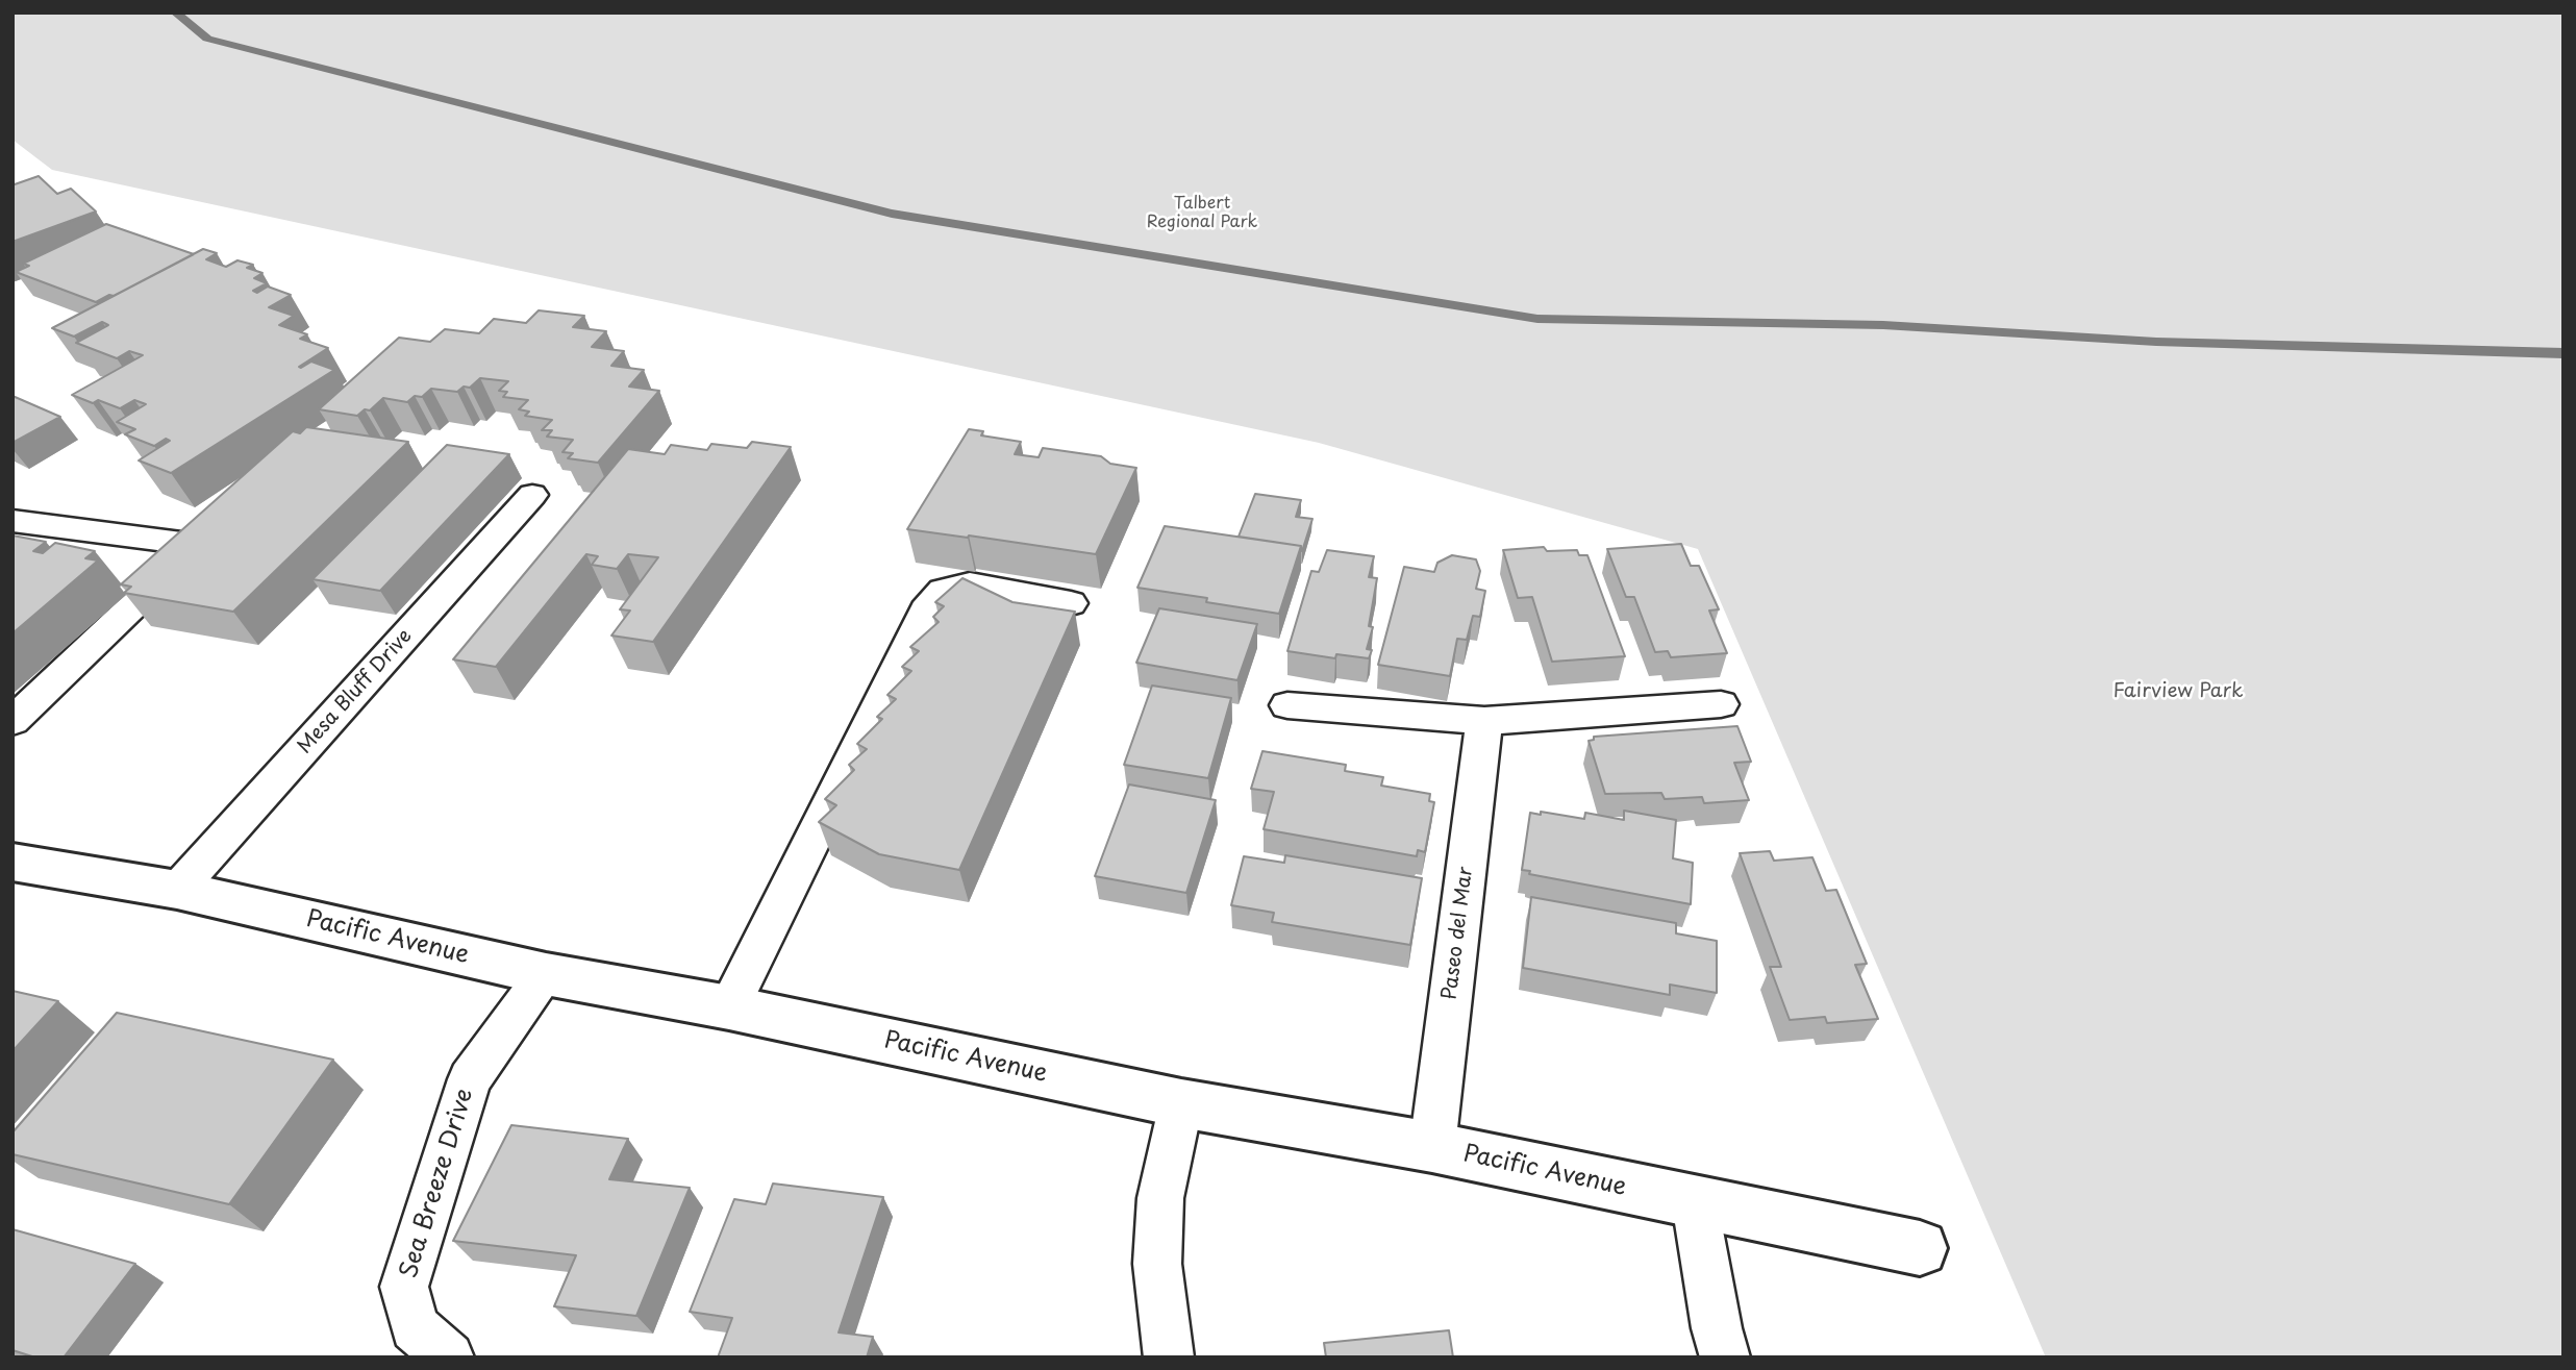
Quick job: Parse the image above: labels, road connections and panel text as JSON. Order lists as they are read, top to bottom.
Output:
{
  "streets": {
    "street": ["Pacific Avenue"],
    "lane": ["Mesa Bluff Drive", "Paseo del Mar", "Sea Breeze Drive"]
  },
  "crossings": [
    ["Mesa Bluff Drive", "Pacific Avenue"],
    ["Paseo del Mar", "Pacific Avenue"],
    ["Pacific Avenue", "Sea Breeze Drive"]
  ],
  "parks": ["Talbert Regional Park", "Fairview Park"]
}
